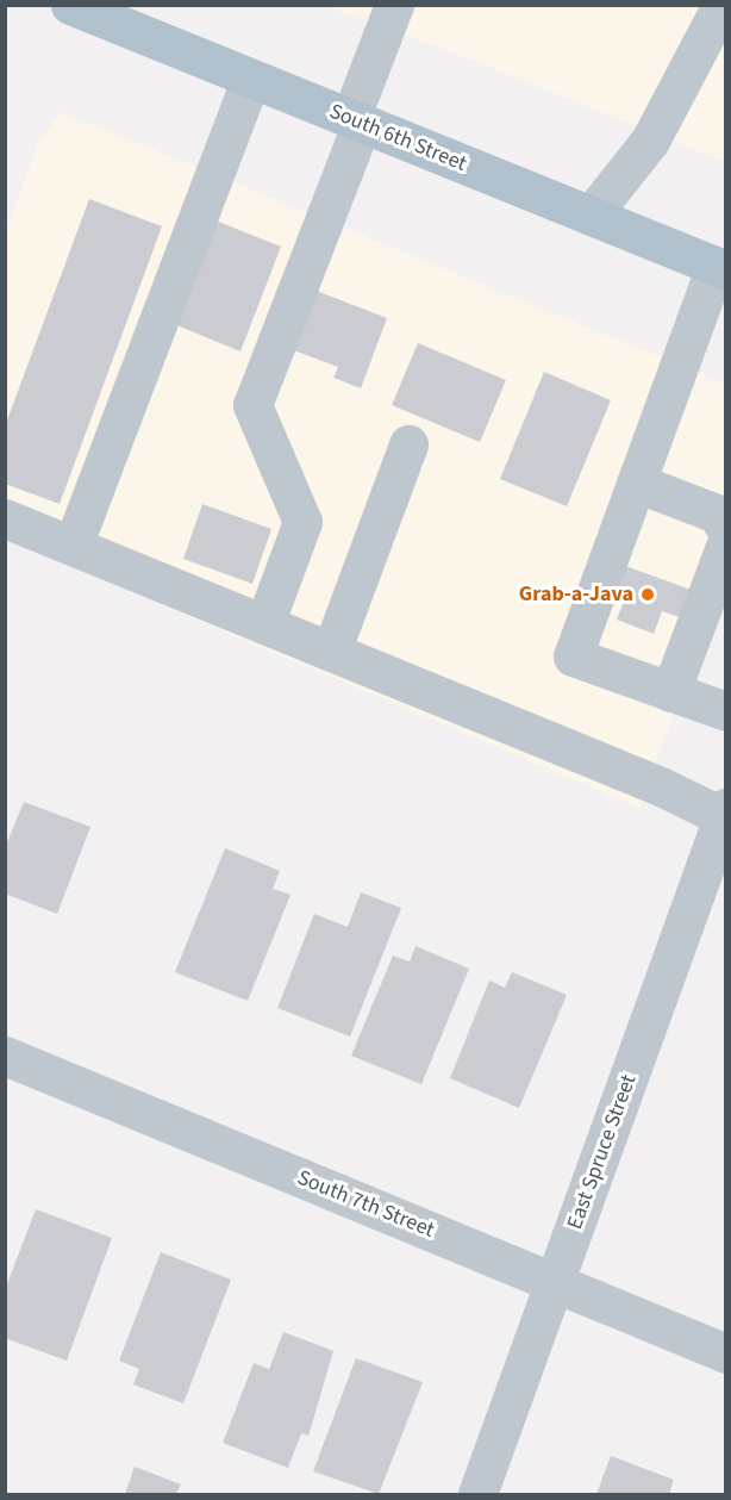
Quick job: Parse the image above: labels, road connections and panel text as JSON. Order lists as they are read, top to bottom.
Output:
{
  "streets": {
    "main road": ["South 6th Street"],
    "street": ["East Spruce Street", "South 7th Street"]
  },
  "crossings": [
    ["East Spruce Street", "South 7th Street"]
  ],
  "places": ["Grab-a-Java"]
}
